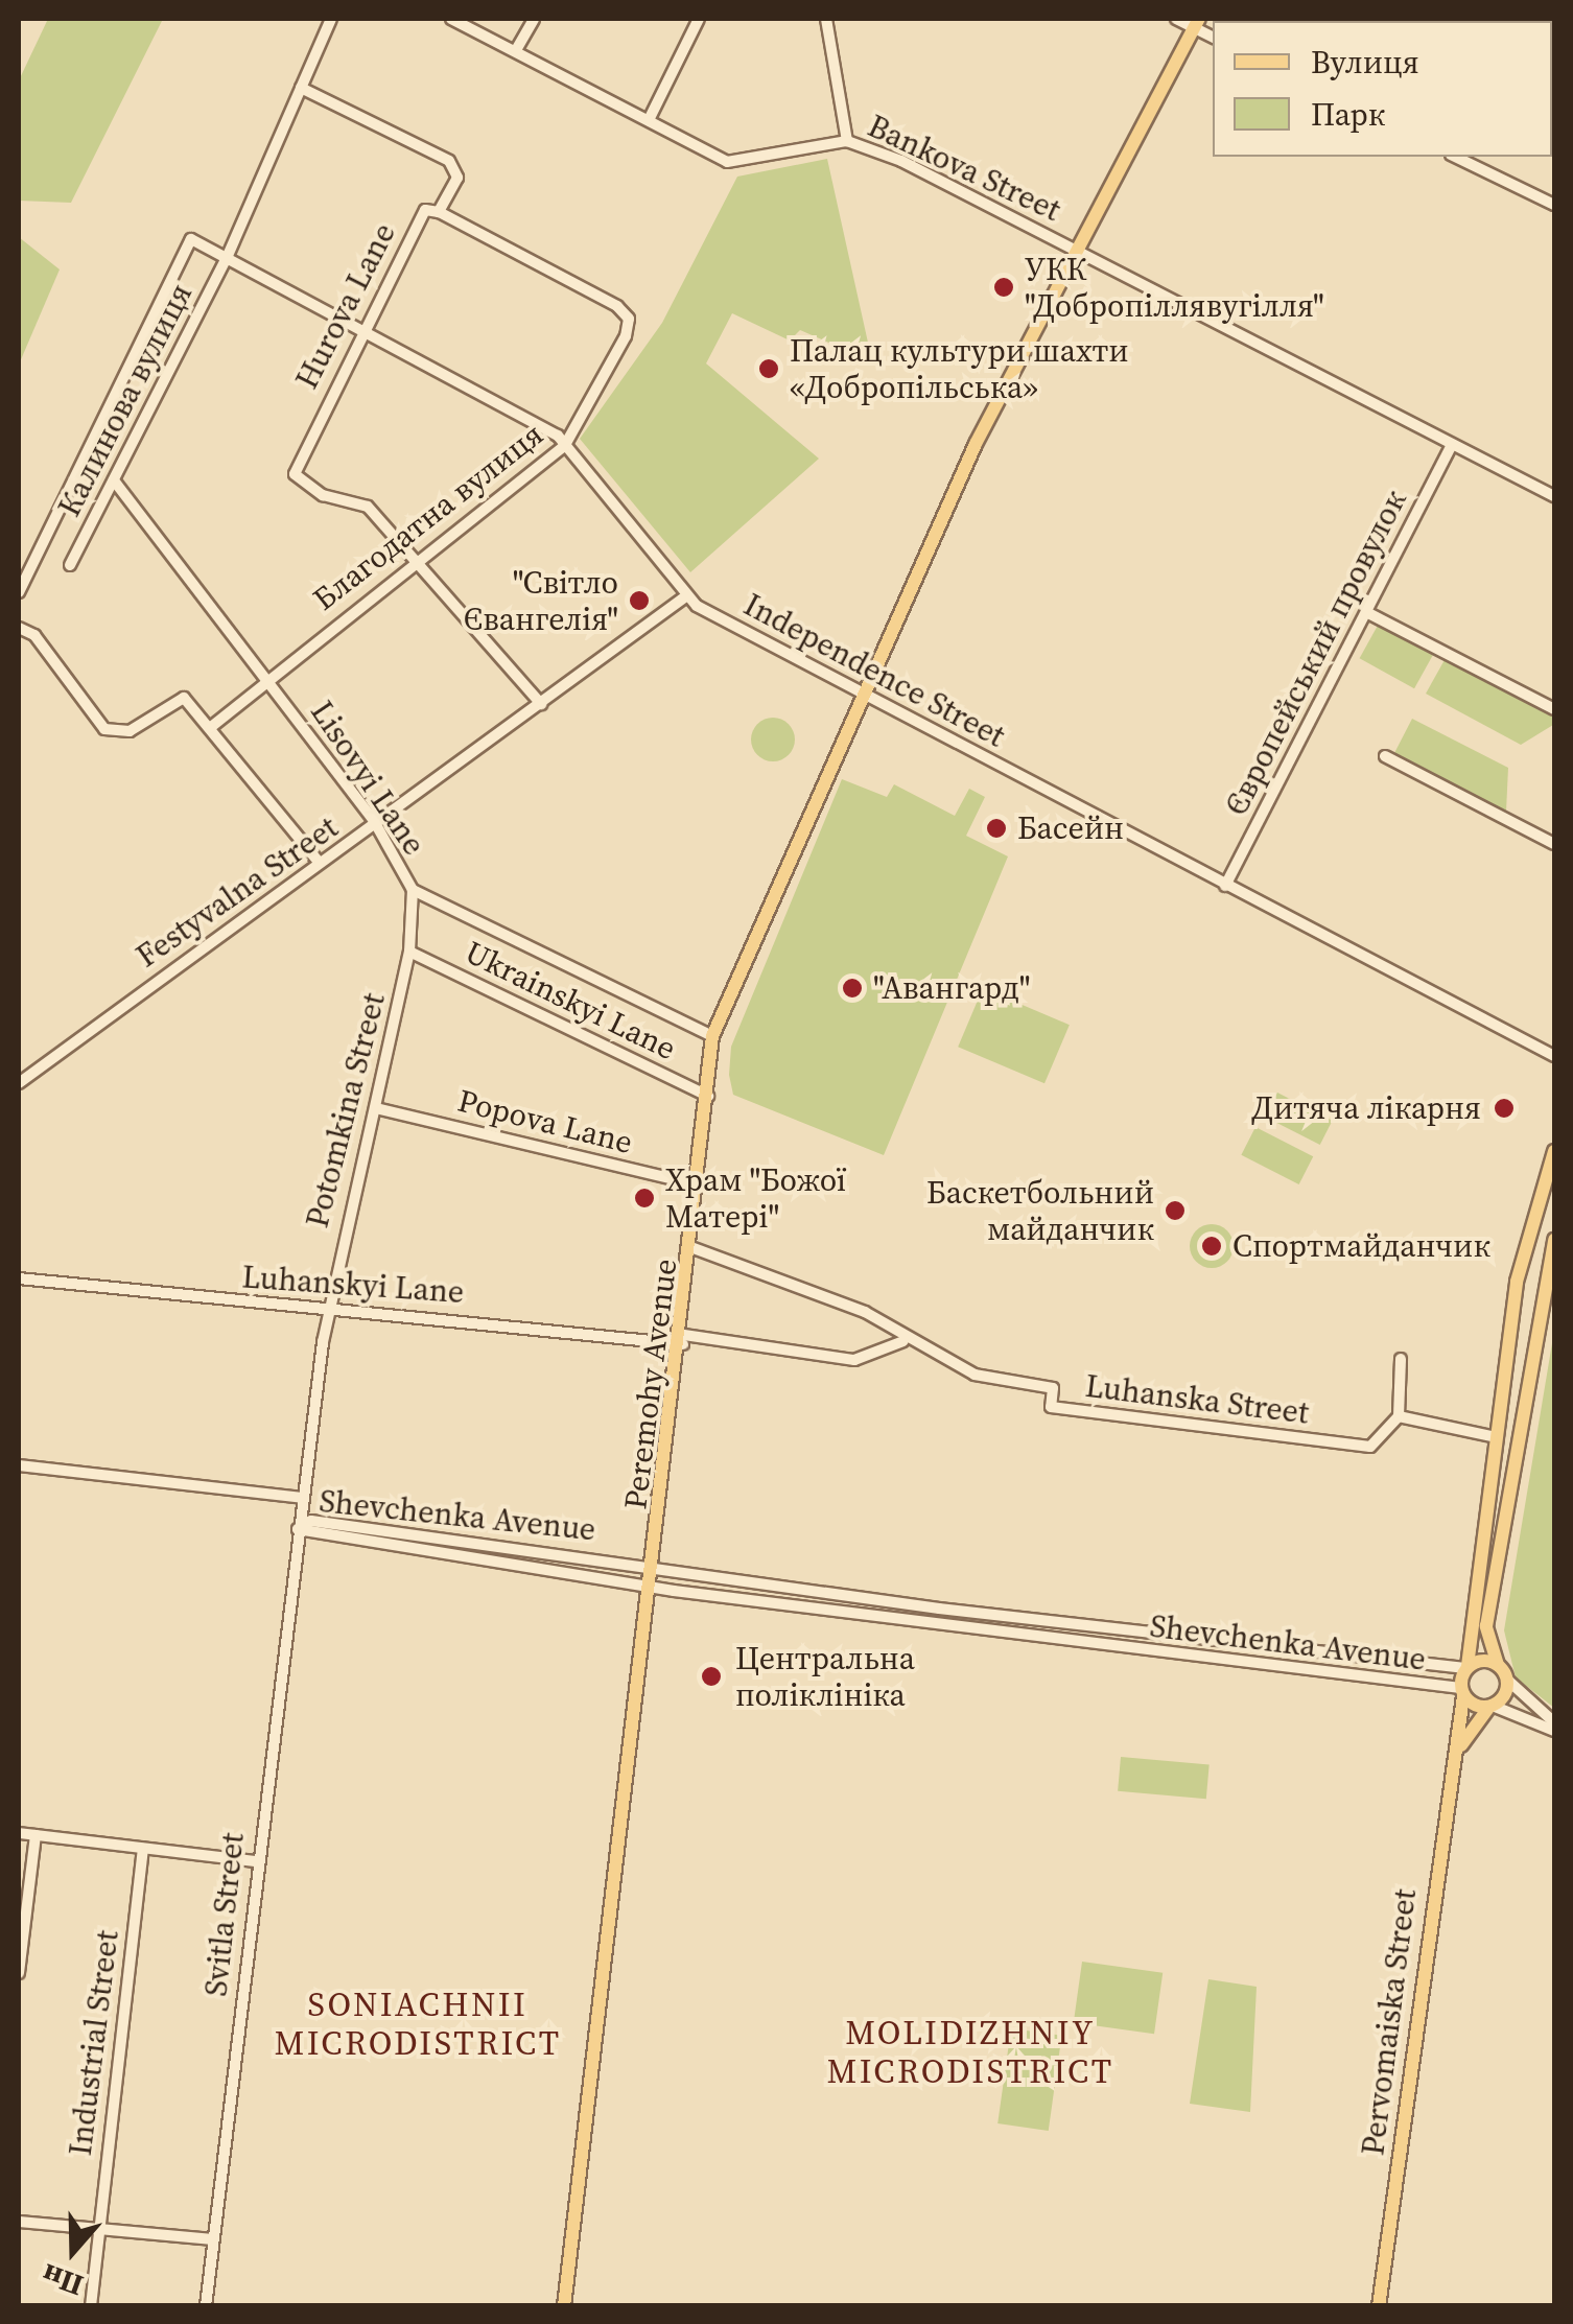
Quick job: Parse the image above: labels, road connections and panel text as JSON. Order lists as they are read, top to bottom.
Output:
{
  "streets": {
    "main road": ["Peremohy Avenue", "Pervomaiska Street"],
    "street": [
      "Bankova Street",
      "Hurova Lane",
      "Калинова вулиця",
      "Благодатна вулиця",
      "Європейський провулок",
      "Independence Street",
      "Lisovyi Lane",
      "Festyvalna Street",
      "Ukrainskyi Lane",
      "Potomkina Street",
      "Popova Lane",
      "Luhanskyi Lane",
      "Luhanska Street",
      "Shevchenka Avenue",
      "Svitla Street",
      "Industrial Street"
    ]
  },
  "crossings": [
    ["Bankova Street", "Європейський провулок"],
    ["Bankova Street", "Peremohy Avenue"],
    ["Hurova Lane", "Калинова вулиця"],
    ["Hurova Lane", "Благодатна вулиця"],
    ["Hurova Lane", "Independence Street"],
    ["Калинова вулиця", "Independence Street"],
    ["Калинова вулиця", "Lisovyi Lane"],
    ["Благодатна вулиця", "Independence Street"],
    ["Благодатна вулиця", "Lisovyi Lane"],
    ["Європейський провулок", "Independence Street"],
    ["Independence Street", "Festyvalna Street"],
    ["Independence Street", "Peremohy Avenue"],
    ["Lisovyi Lane", "Festyvalna Street"],
    ["Lisovyi Lane", "Potomkina Street"],
    ["Lisovyi Lane", "Peremohy Avenue"],
    ["Ukrainskyi Lane", "Potomkina Street"],
    ["Ukrainskyi Lane", "Peremohy Avenue"],
    ["Potomkina Street", "Popova Lane"],
    ["Potomkina Street", "Luhanskyi Lane"],
    ["Potomkina Street", "Shevchenka Avenue"],
    ["Potomkina Street", "Svitla Street"],
    ["Popova Lane", "Peremohy Avenue"],
    ["Luhanskyi Lane", "Peremohy Avenue"],
    ["Peremohy Avenue", "Luhanska Street"],
    ["Peremohy Avenue", "Shevchenka Avenue"],
    ["Shevchenka Avenue", "Svitla Street"],
    ["Shevchenka Avenue", "Pervomaiska Street"]
  ],
  "districts": ["SONIACHNII MICRODISTRICT", "MOLIDIZHNIY MICRODISTRICT"],
  "places": [
    "УКК \"Добропіллявугілля\"",
    "Палац культури шахти «Добропільська»",
    "\"Світло Євангелія\"",
    "Басейн",
    "\"Авангард\"",
    "Дитяча лікарня",
    "Храм \"Божої Матері\"",
    "Баскетбольний майданчик",
    "Спортмайданчик",
    "Центральна поліклініка"
  ],
  "legend": ["Вулиця", "Парк"],
  "north": "bottom"
}
